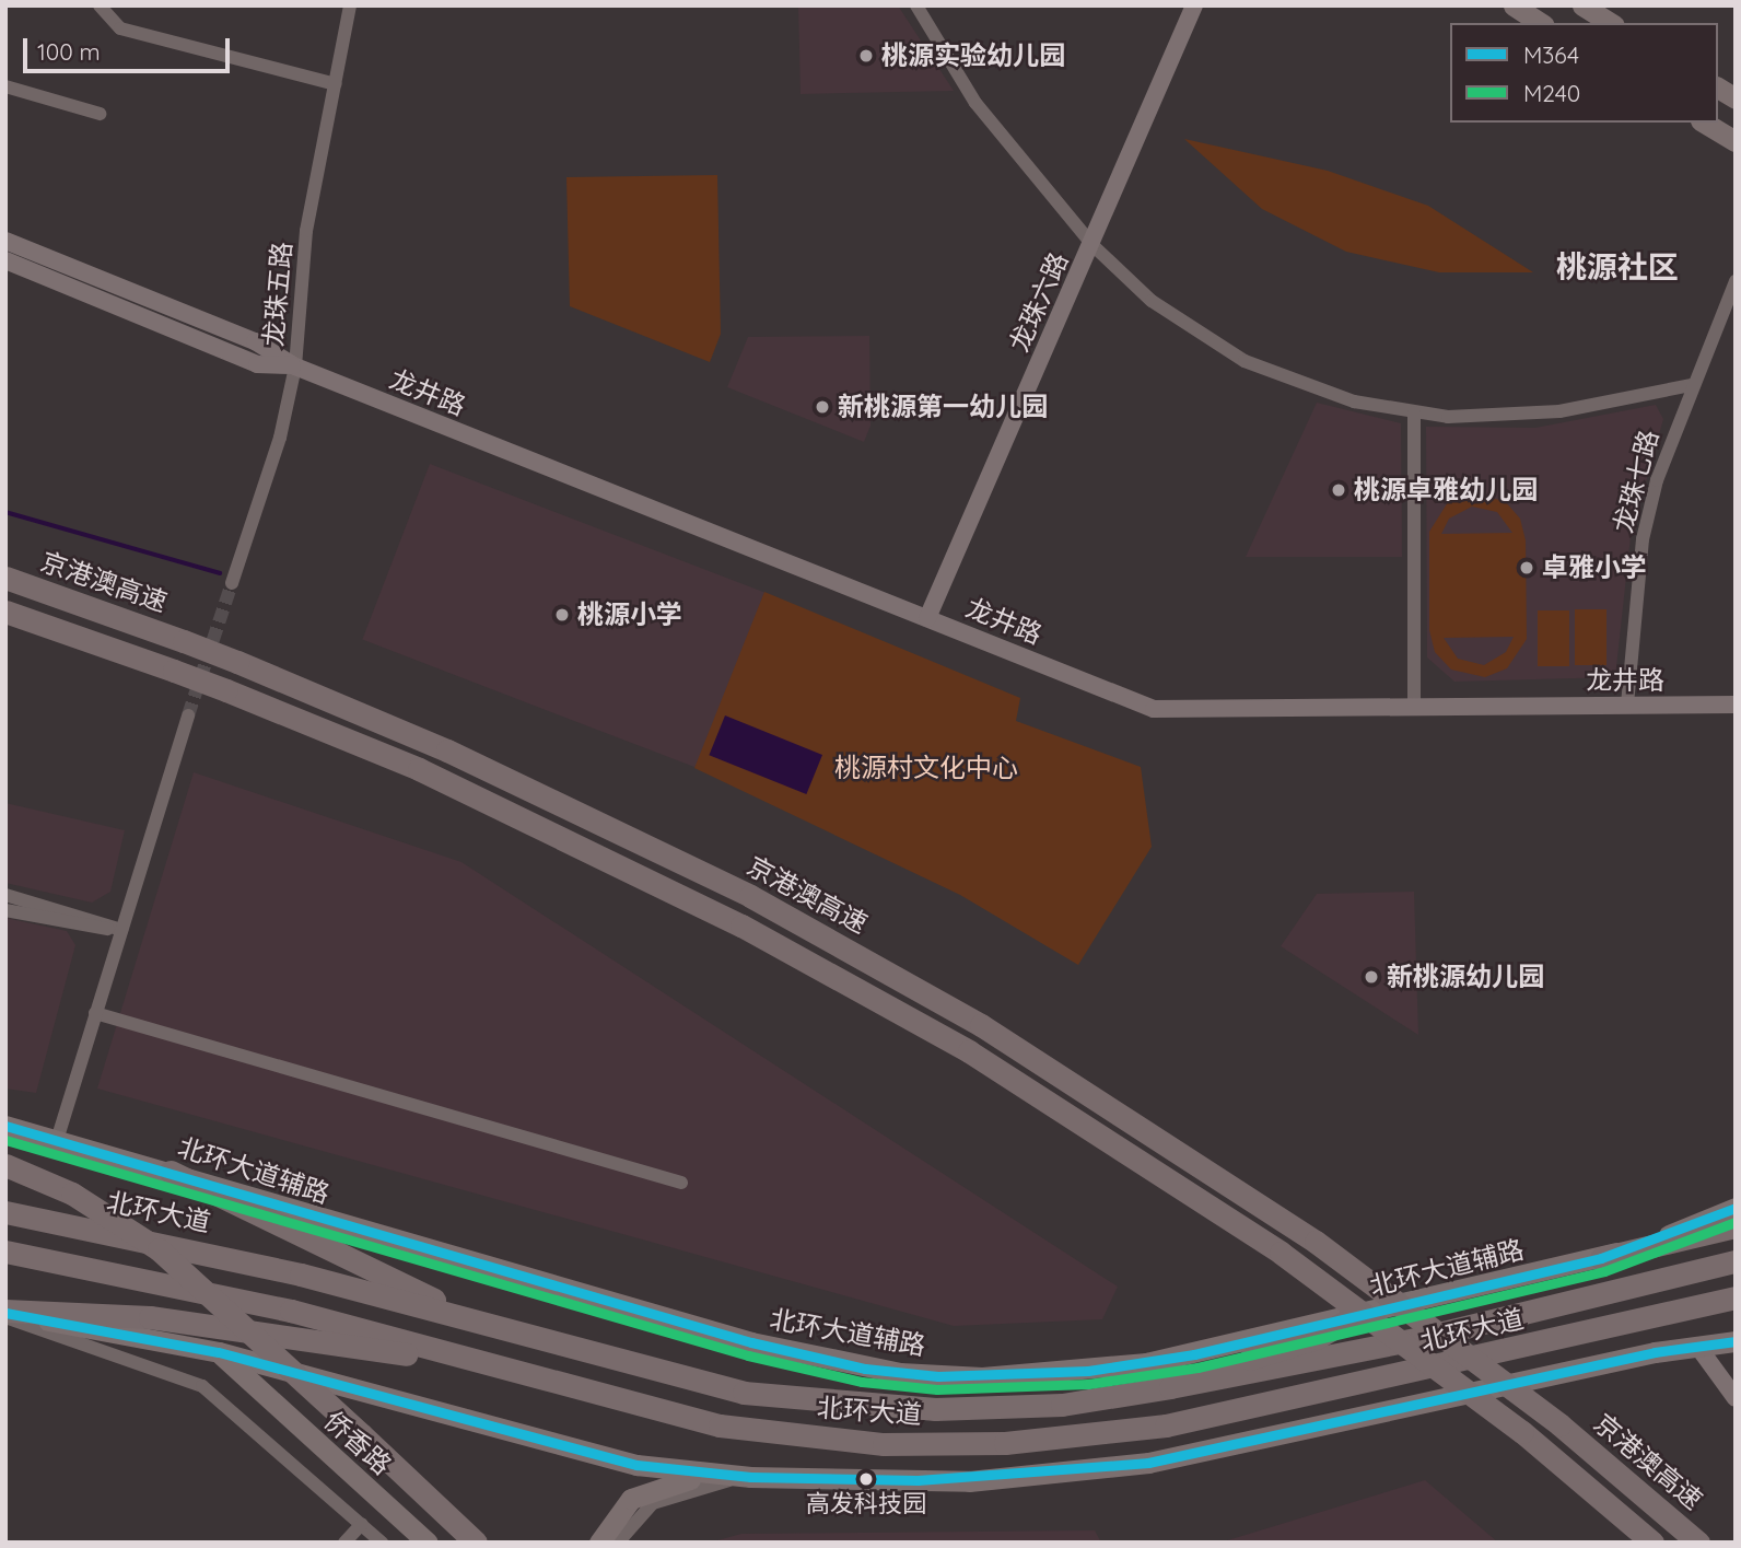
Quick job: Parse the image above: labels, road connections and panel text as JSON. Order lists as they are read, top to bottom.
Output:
{
  "streets": {
    "highway": ["京港澳高速", "北环大道"],
    "main road": ["北环大道辅路", "侨香路"],
    "street": [
      "龙珠五路",
      "龙珠六路",
      "龙井路",
      "龙珠七路"
    ]
  },
  "crossings": [
    ["龙珠五路", "龙井路"],
    ["龙珠六路", "龙井路"],
    ["龙井路", "龙珠七路"]
  ],
  "districts": ["桃源社区"],
  "parks": ["桃源村文化中心"],
  "places": [
    "桃源实验幼儿园",
    "新桃源第一幼儿园",
    "桃源卓雅幼儿园",
    "卓雅小学",
    "桃源小学",
    "新桃源幼儿园",
    "高发科技园"
  ],
  "lines": ["transit line M364", "transit line M240"],
  "legend": ["M364", "M240"],
  "scale_bar": "100 m"
}
